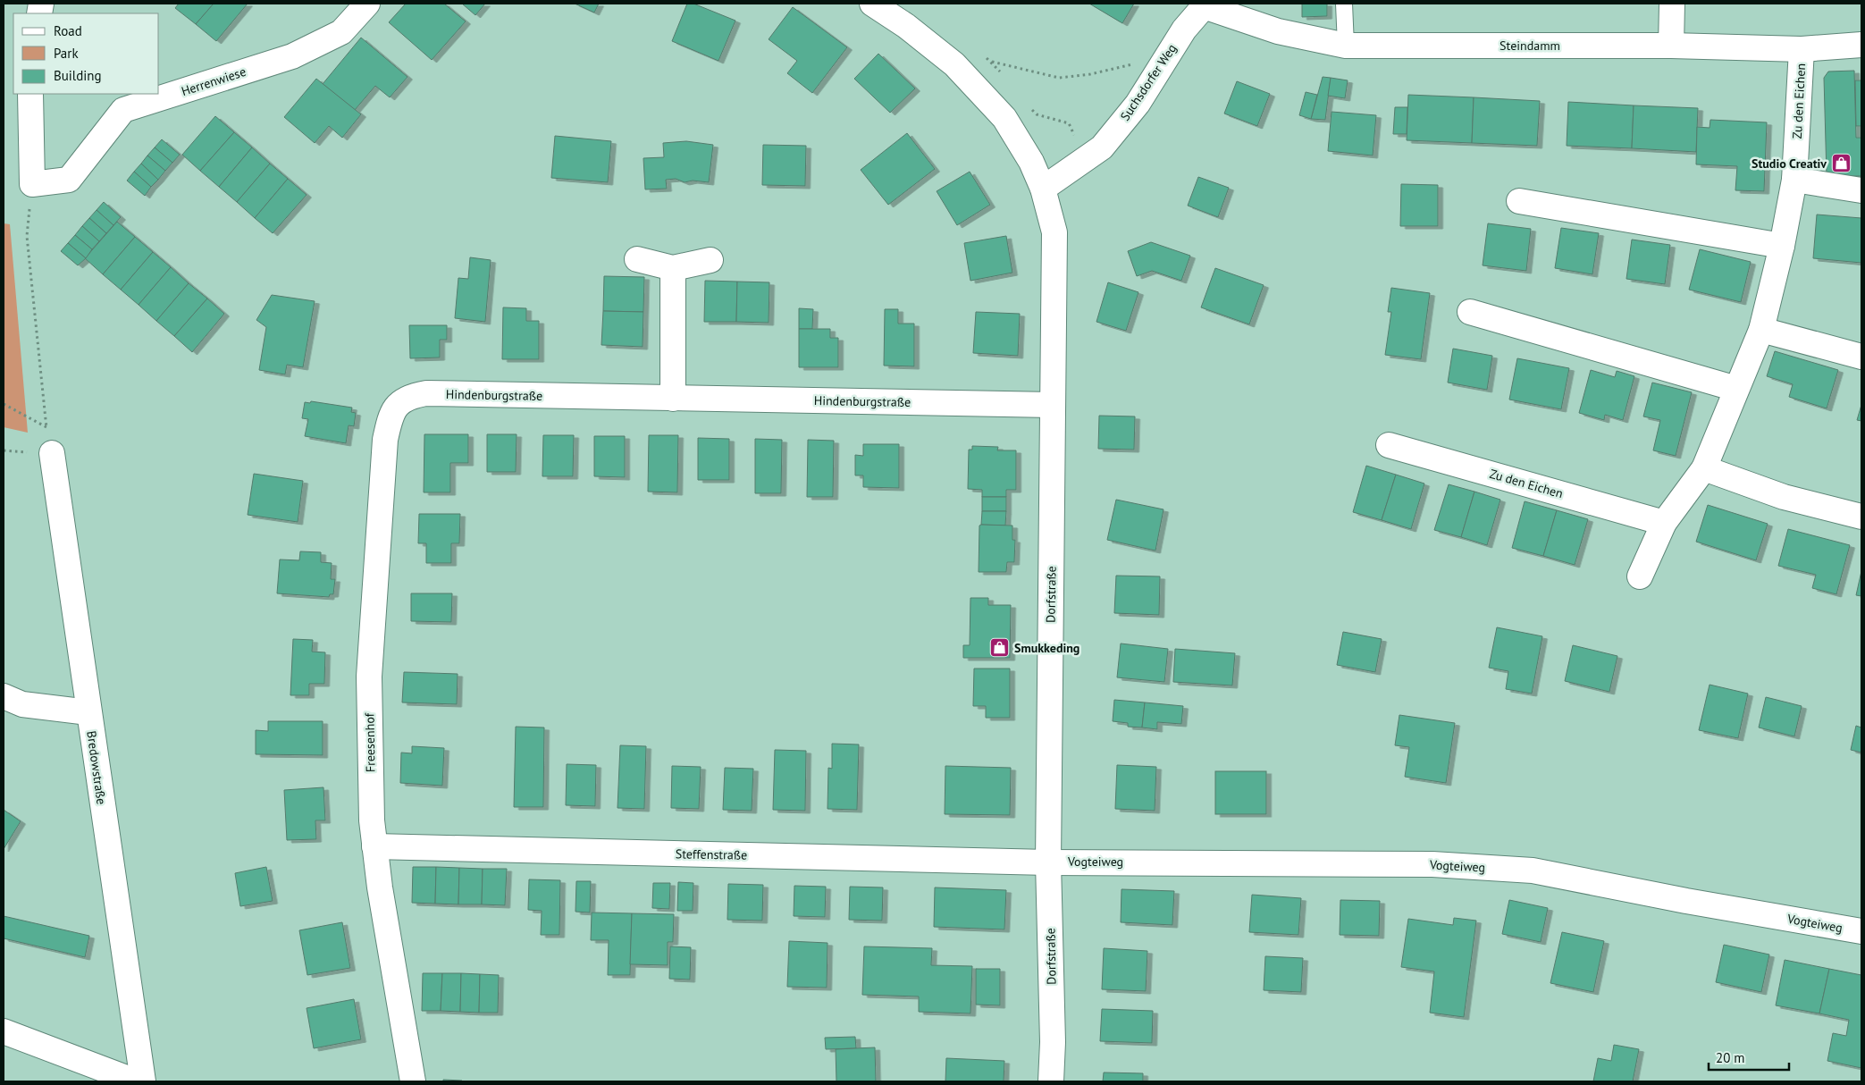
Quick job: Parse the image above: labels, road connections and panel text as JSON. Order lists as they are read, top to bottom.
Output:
{
  "streets": {
    "street": [
      "Steindamm",
      "Herrenwiese",
      "Suchsdorfer Weg",
      "Zu den Eichen",
      "Hindenburgstraße",
      "Dorfstraße",
      "Freesenhof",
      "Bredowstraße",
      "Steffenstraße",
      "Vogteiweg"
    ]
  },
  "crossings": [
    ["Steindamm", "Suchsdorfer Weg"],
    ["Steindamm", "Zu den Eichen"],
    ["Suchsdorfer Weg", "Dorfstraße"],
    ["Hindenburgstraße", "Dorfstraße"],
    ["Hindenburgstraße", "Freesenhof"],
    ["Dorfstraße", "Steffenstraße"],
    ["Dorfstraße", "Vogteiweg"],
    ["Freesenhof", "Steffenstraße"],
    ["Steffenstraße", "Vogteiweg"]
  ],
  "places": {
    "shop": ["Studio Creativ", "Smukkeding"]
  },
  "legend": ["Road", "Park", "Building"],
  "scale_bar": "20 m"
}
